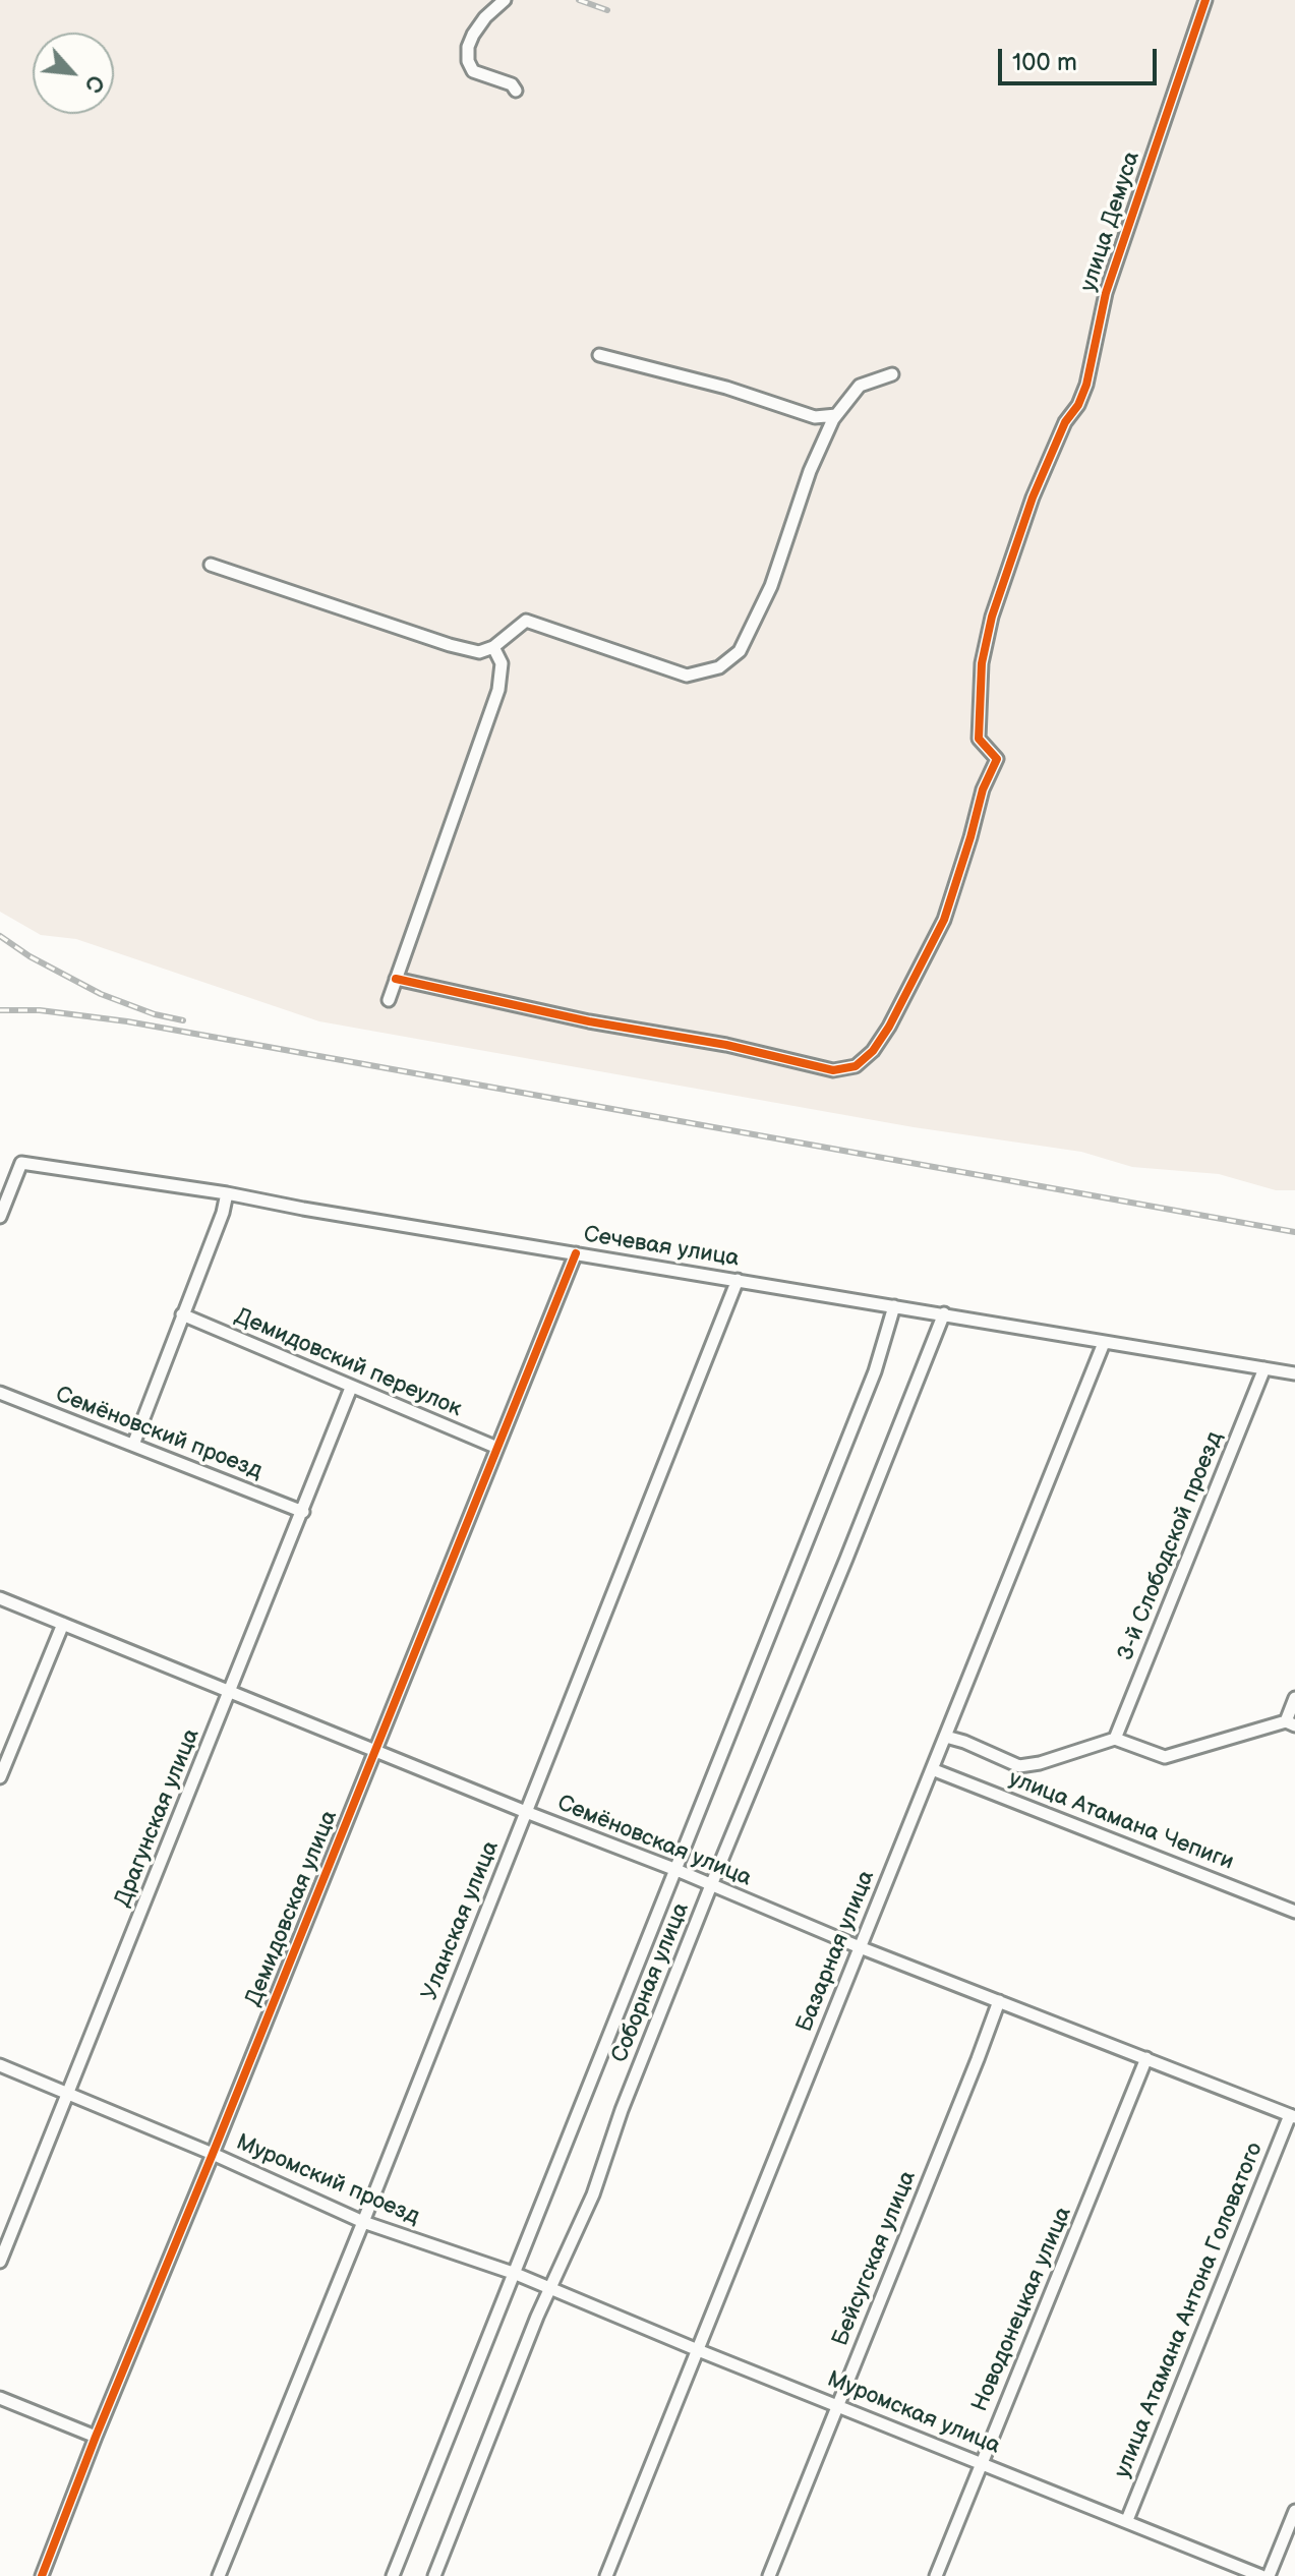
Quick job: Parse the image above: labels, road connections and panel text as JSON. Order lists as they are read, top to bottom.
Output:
{
  "streets": {
    "street": [
      "улица Демуса",
      "Сечевая улица",
      "Демидовский переулок",
      "Семёновский проезд",
      "3-й Слободской проезд",
      "Драгунская улица",
      "улица Атамана Чепиги",
      "Семёновская улица",
      "Демидовская улица",
      "Уланская улица",
      "Базарная улица",
      "Соборная улица",
      "Муромский проезд",
      "Бейсугская улица",
      "Новодонецкая улица",
      "улица Атамана Антона Головатого",
      "Муромская улица"
    ]
  },
  "crossings": [
    ["Сечевая улица", "3-й Слободской проезд"],
    ["Сечевая улица", "Демидовская улица"],
    ["Сечевая улица", "Уланская улица"],
    ["Сечевая улица", "Базарная улица"],
    ["Сечевая улица", "Соборная улица"],
    ["Демидовский переулок", "Драгунская улица"],
    ["Демидовский переулок", "Демидовская улица"],
    ["Семёновский проезд", "Драгунская улица"],
    ["Драгунская улица", "Семёновская улица"],
    ["Драгунская улица", "Муромский проезд"],
    ["улица Атамана Чепиги", "Базарная улица"],
    ["Семёновская улица", "Демидовская улица"],
    ["Семёновская улица", "Уланская улица"],
    ["Семёновская улица", "Базарная улица"],
    ["Семёновская улица", "Соборная улица"],
    ["Семёновская улица", "Бейсугская улица"],
    ["Семёновская улица", "Новодонецкая улица"],
    ["Семёновская улица", "улица Атамана Антона Головатого"],
    ["Демидовская улица", "Муромский проезд"],
    ["Уланская улица", "Муромский проезд"],
    ["Базарная улица", "Муромская улица"],
    ["Соборная улица", "Муромский проезд"],
    ["Соборная улица", "Муромская улица"],
    ["Муромский проезд", "Муромская улица"],
    ["Бейсугская улица", "Муромская улица"],
    ["Новодонецкая улица", "Муромская улица"],
    ["улица Атамана Антона Головатого", "Муромская улица"]
  ],
  "scale_bar": "100 m",
  "north": "bottom right"
}
